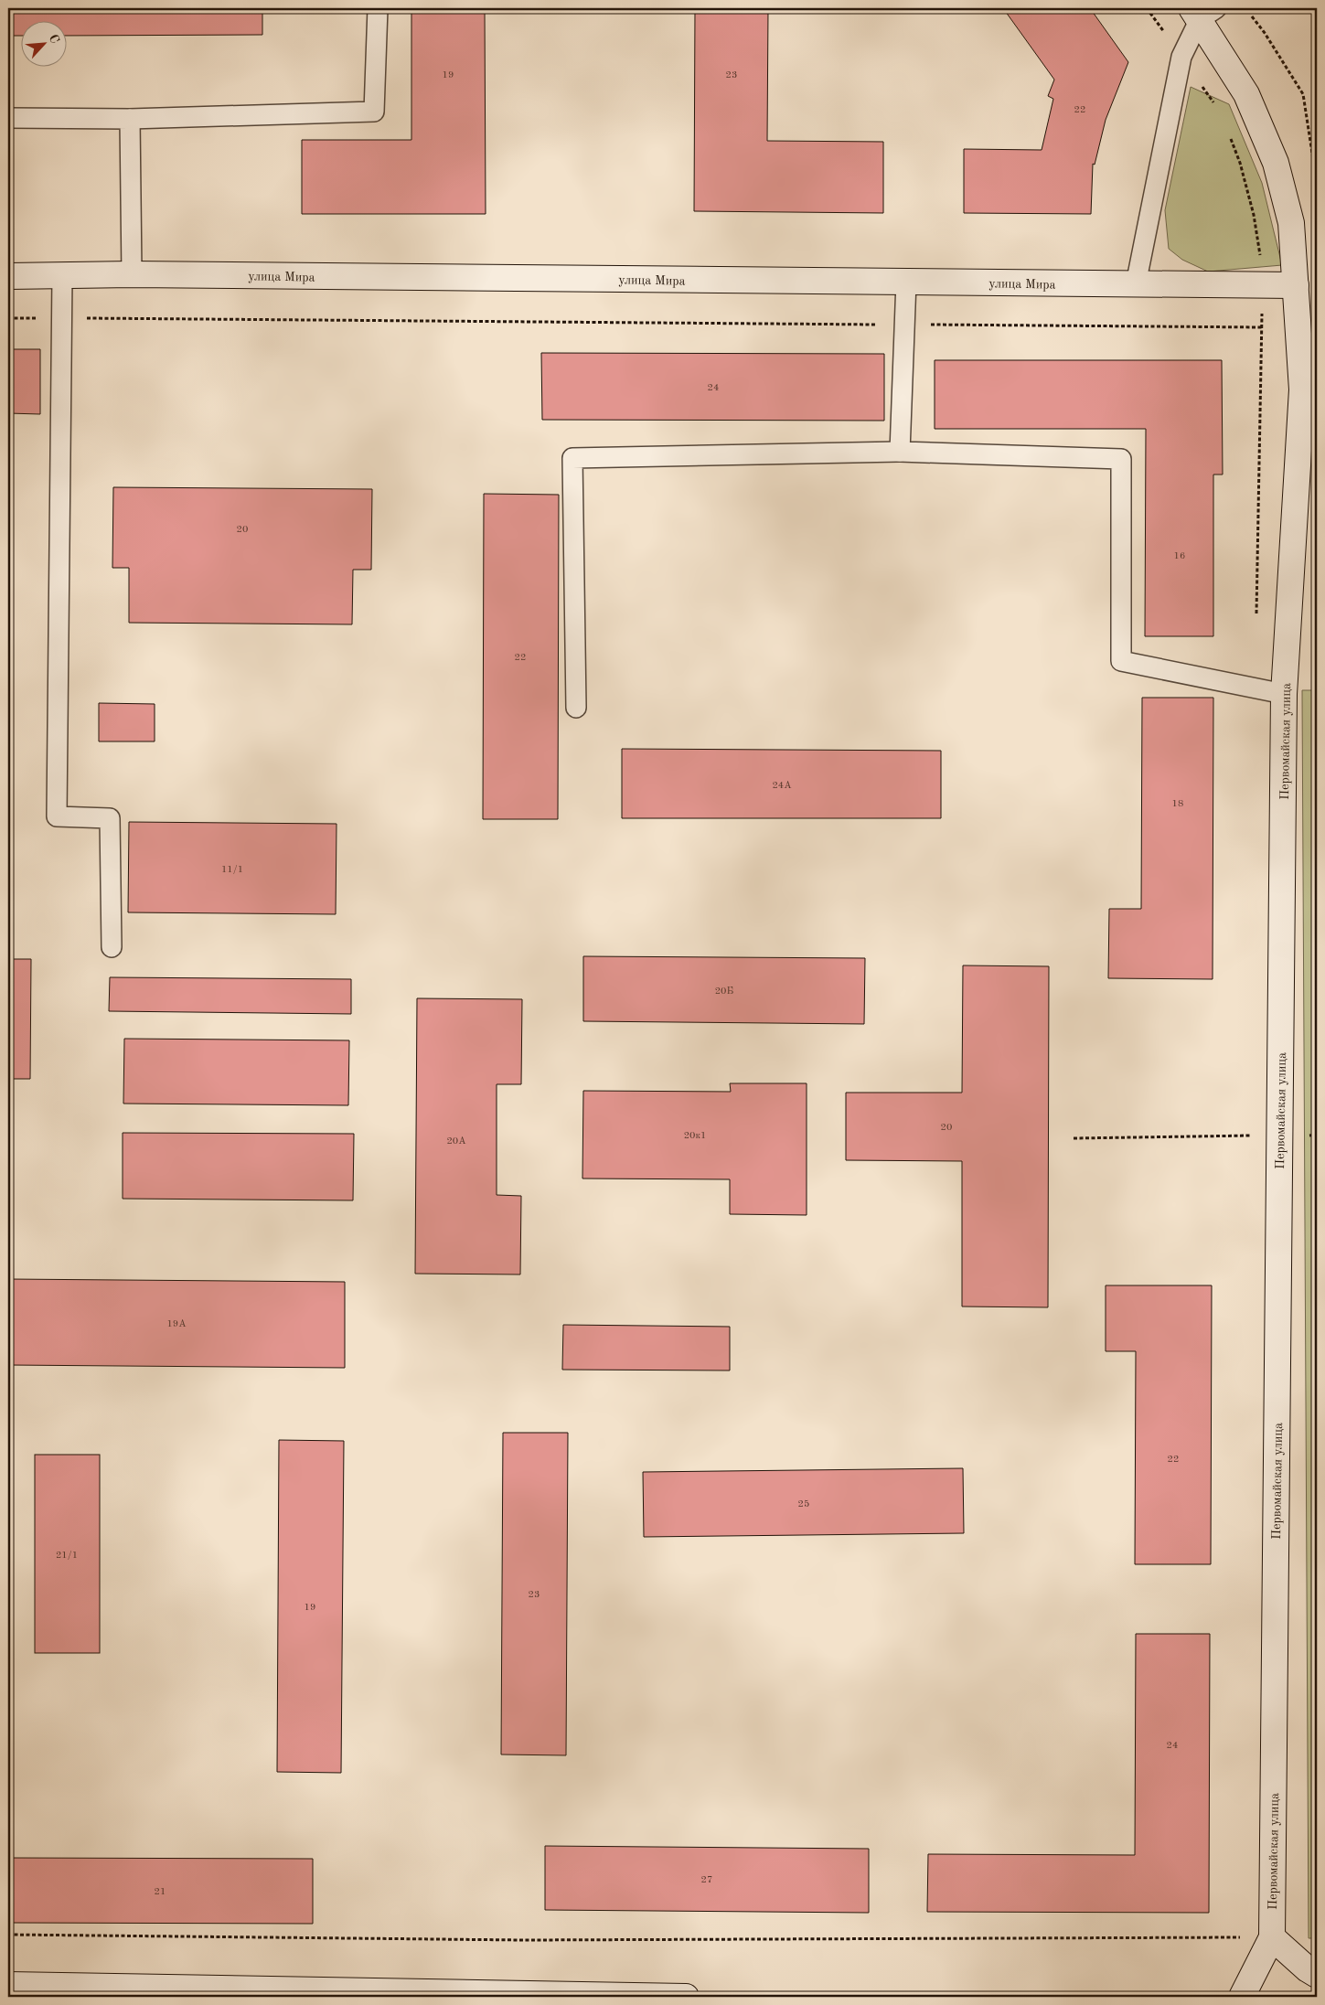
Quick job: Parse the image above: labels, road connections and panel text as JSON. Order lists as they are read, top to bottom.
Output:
{
  "streets": {
    "main road": ["улица Мира", "Первомайская улица"]
  },
  "crossings": [
    ["улица Мира", "Первомайская улица"]
  ],
  "house_numbers": [
    "19",
    "23",
    "22",
    "24",
    "20",
    "16",
    "22",
    "24А",
    "18",
    "11/1",
    "20Б",
    "20",
    "20к1",
    "20А",
    "19А",
    "22",
    "25",
    "21/1",
    "23",
    "19",
    "24",
    "27",
    "21"
  ],
  "north": "top right"
}
